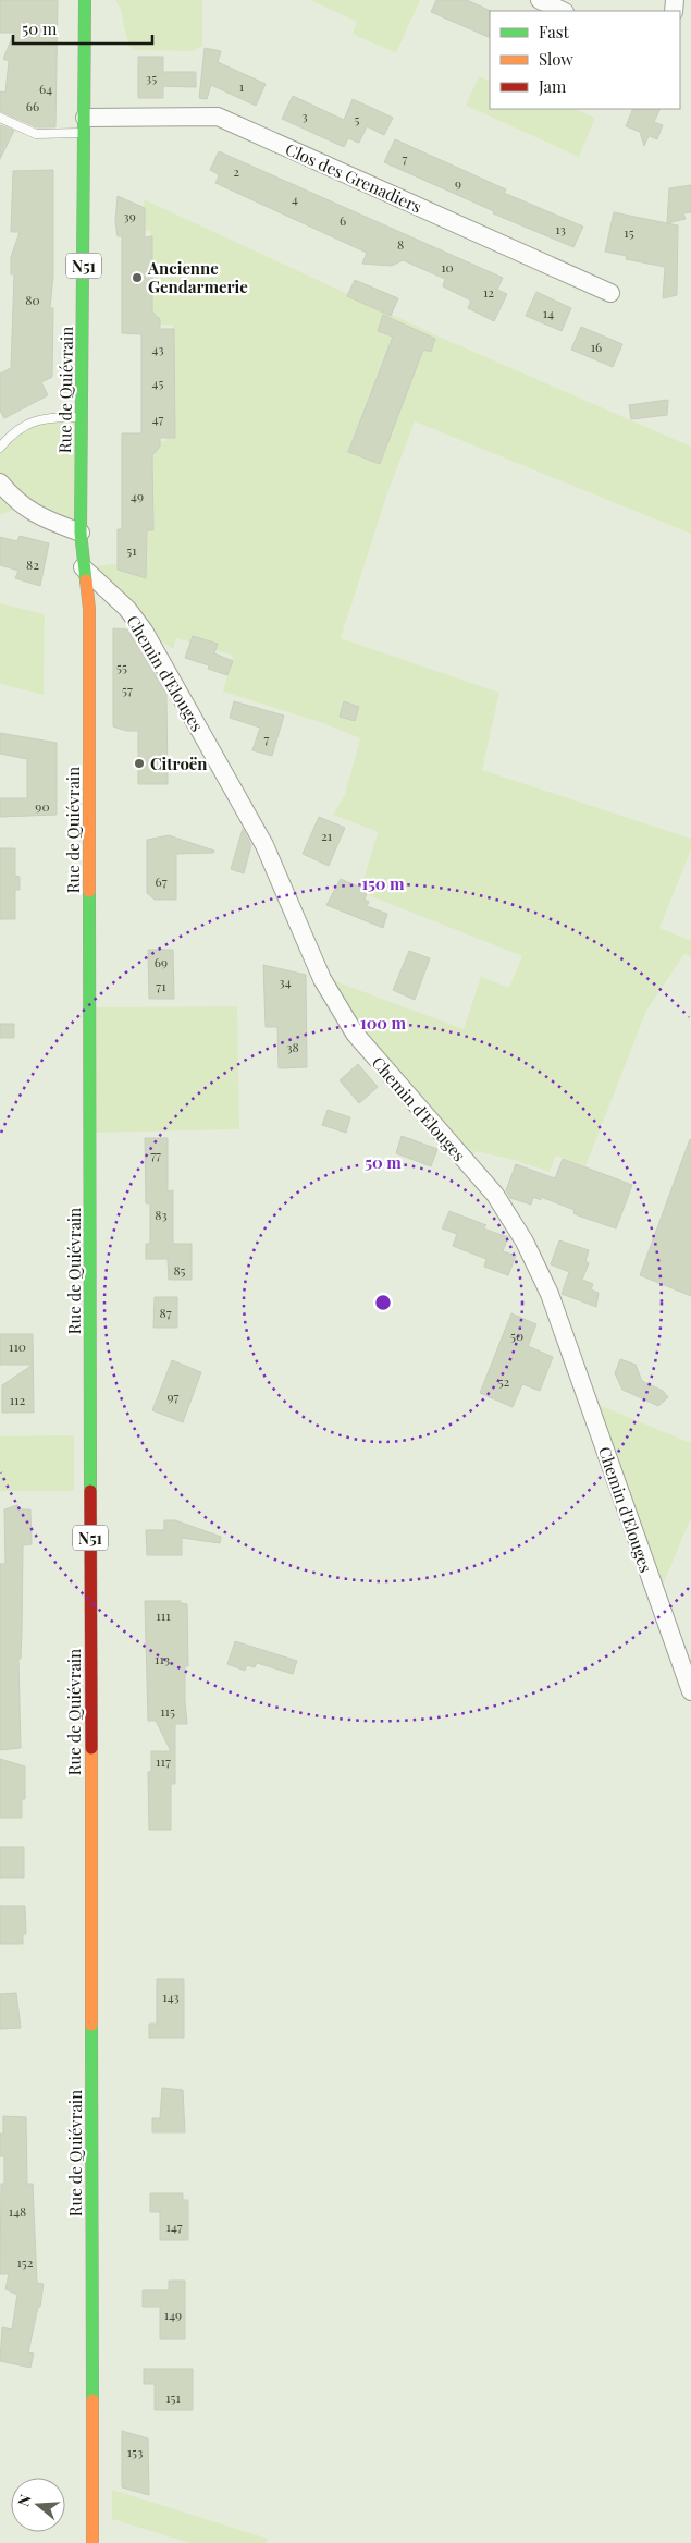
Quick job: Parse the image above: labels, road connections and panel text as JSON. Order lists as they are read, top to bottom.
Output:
{
  "streets": {
    "main road": ["N51", "Rue de Quiévrain"],
    "street": ["Clos des Grenadiers", "Chemin d'Elouges"]
  },
  "crossings": [
    ["Clos des Grenadiers", "Rue de Quiévrain"],
    ["N51", "Rue de Quiévrain"],
    ["N51", "Chemin d'Elouges"],
    ["Rue de Quiévrain", "Chemin d'Elouges"]
  ],
  "places": ["Ancienne Gendarmerie", "Citroën"],
  "house_numbers": [
    "35",
    "1",
    "64",
    "66",
    "3",
    "5",
    "7",
    "2",
    "9",
    "4",
    "39",
    "6",
    "13",
    "15",
    "8",
    "10",
    "12",
    "80",
    "14",
    "16",
    "43",
    "45",
    "47",
    "49",
    "51",
    "82",
    "55",
    "57",
    "7",
    "90",
    "21",
    "67",
    "69",
    "34",
    "71",
    "38",
    "77",
    "83",
    "85",
    "87",
    "50",
    "110",
    "52",
    "97",
    "112",
    "111",
    "113",
    "115",
    "117",
    "143",
    "148",
    "147",
    "152",
    "149",
    "151",
    "153"
  ],
  "legend": ["Fast", "Slow", "Jam"],
  "scale_bar": "50 m",
  "north": "left",
  "rings": ["150 m", "100 m", "50 m"]
}
